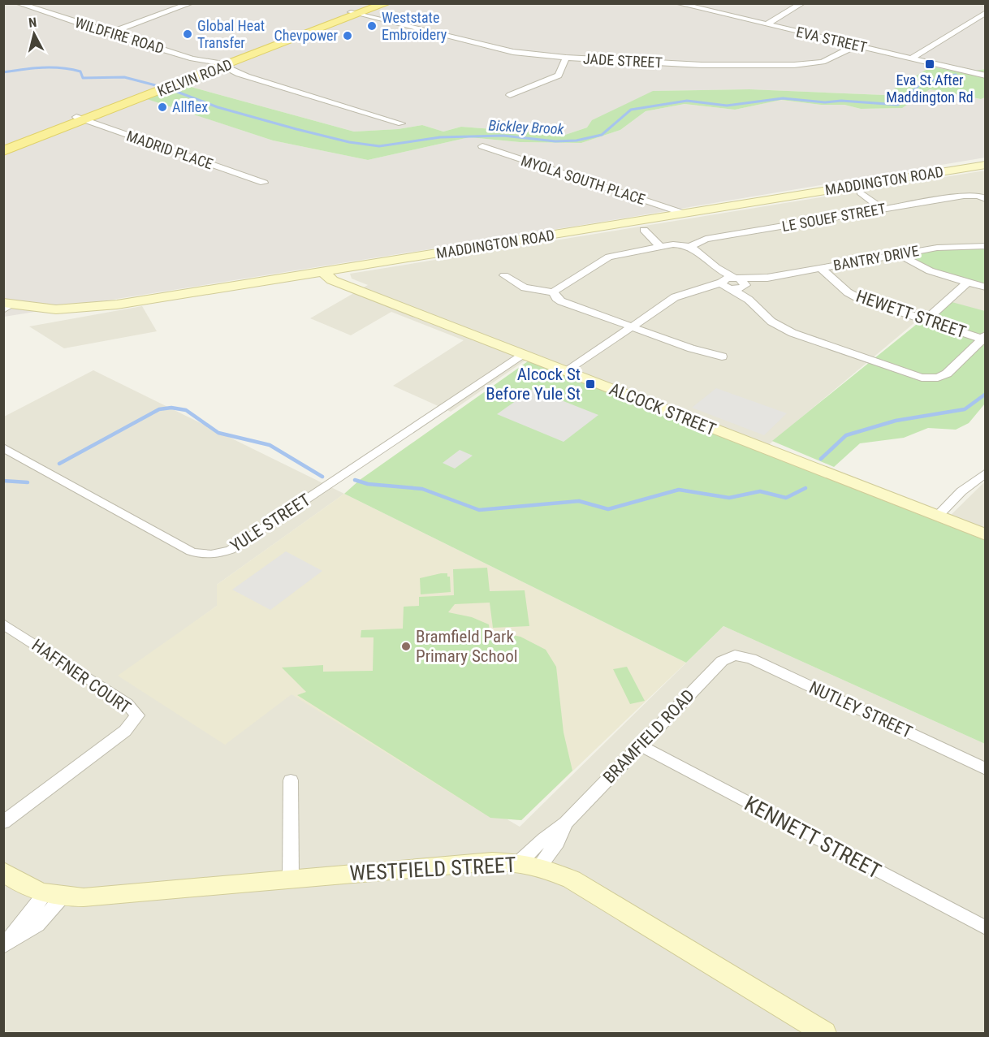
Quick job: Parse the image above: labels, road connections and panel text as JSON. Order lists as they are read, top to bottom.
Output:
{
  "streets": {
    "main road": [
      "KELVIN ROAD",
      "MADDINGTON ROAD",
      "ALCOCK STREET",
      "WESTFIELD STREET"
    ],
    "street": [
      "WILDFIRE ROAD",
      "EVA STREET",
      "JADE STREET",
      "MADRID PLACE",
      "MYOLA SOUTH PLACE",
      "LE SOUEF STREET",
      "BANTRY DRIVE",
      "HEWETT STREET",
      "YULE STREET",
      "HAFFNER COURT",
      "NUTLEY STREET",
      "BRAMFIELD ROAD",
      "KENNETT STREET"
    ]
  },
  "crossings": [
    ["WILDFIRE ROAD", "KELVIN ROAD"],
    ["EVA STREET", "JADE STREET"],
    ["JADE STREET", "KELVIN ROAD"],
    ["KELVIN ROAD", "MADRID PLACE"],
    ["MYOLA SOUTH PLACE", "MADDINGTON ROAD"],
    ["MADDINGTON ROAD", "ALCOCK STREET"],
    ["BANTRY DRIVE", "HEWETT STREET"],
    ["ALCOCK STREET", "YULE STREET"],
    ["NUTLEY STREET", "BRAMFIELD ROAD"],
    ["BRAMFIELD ROAD", "KENNETT STREET"],
    ["BRAMFIELD ROAD", "WESTFIELD STREET"]
  ],
  "water": ["Bickley Brook"],
  "places": {
    "other": [
      "Weststate Embroidery",
      "Global Heat Transfer",
      "Chevpower",
      "Allflex",
      "Bramfield Park Primary School"
    ],
    "transit": ["Eva St After Maddington Rd", "Alcock St Before Yule St"]
  },
  "north": "top"
}
